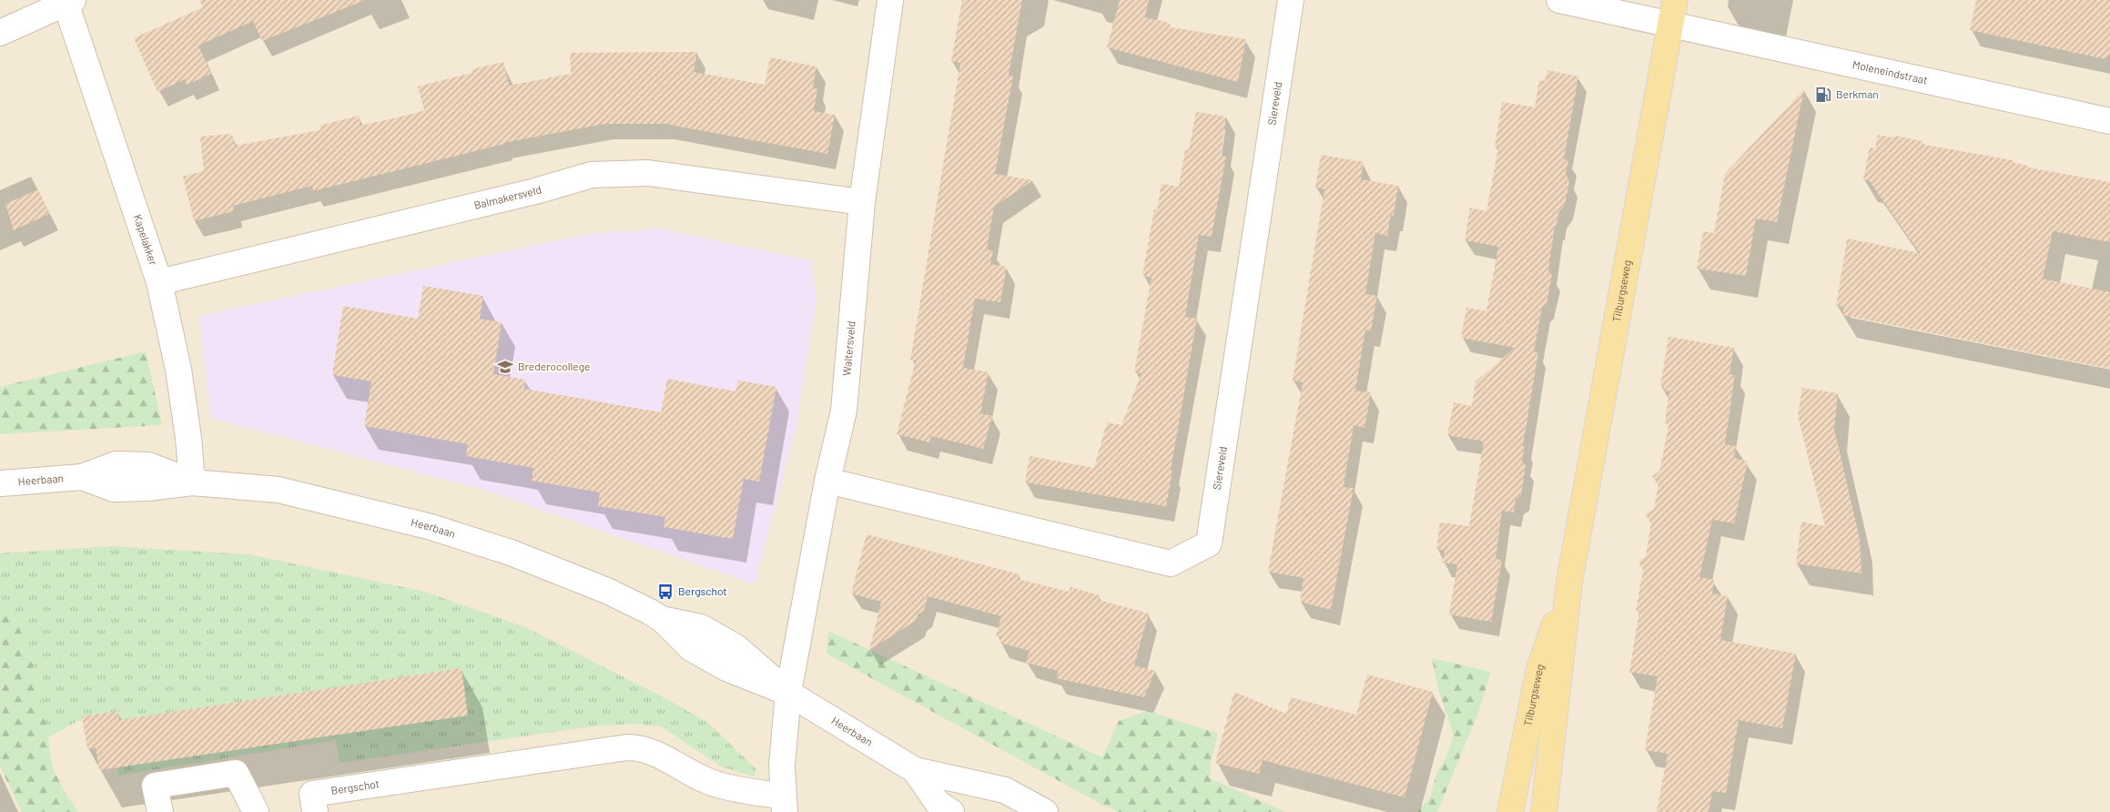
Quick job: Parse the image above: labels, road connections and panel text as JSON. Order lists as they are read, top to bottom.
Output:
{
  "streets": {
    "main road": ["Tilburgseweg"],
    "street": [
      "Moleneindstraat",
      "Siereveld",
      "Balmakersveld",
      "Kapelakker",
      "Waltersveld",
      "Heerbaan",
      "Bergschot"
    ]
  },
  "crossings": [
    ["Moleneindstraat", "Tilburgseweg"],
    ["Siereveld", "Waltersveld"],
    ["Balmakersveld", "Kapelakker"],
    ["Balmakersveld", "Waltersveld"],
    ["Kapelakker", "Heerbaan"],
    ["Waltersveld", "Heerbaan"],
    ["Waltersveld", "Bergschot"],
    ["Heerbaan", "Bergschot"]
  ],
  "places": {
    "fuel station": ["Berkman"],
    "school or university": ["Brederocollege"],
    "bus stop": ["Bergschot"]
  }
}
